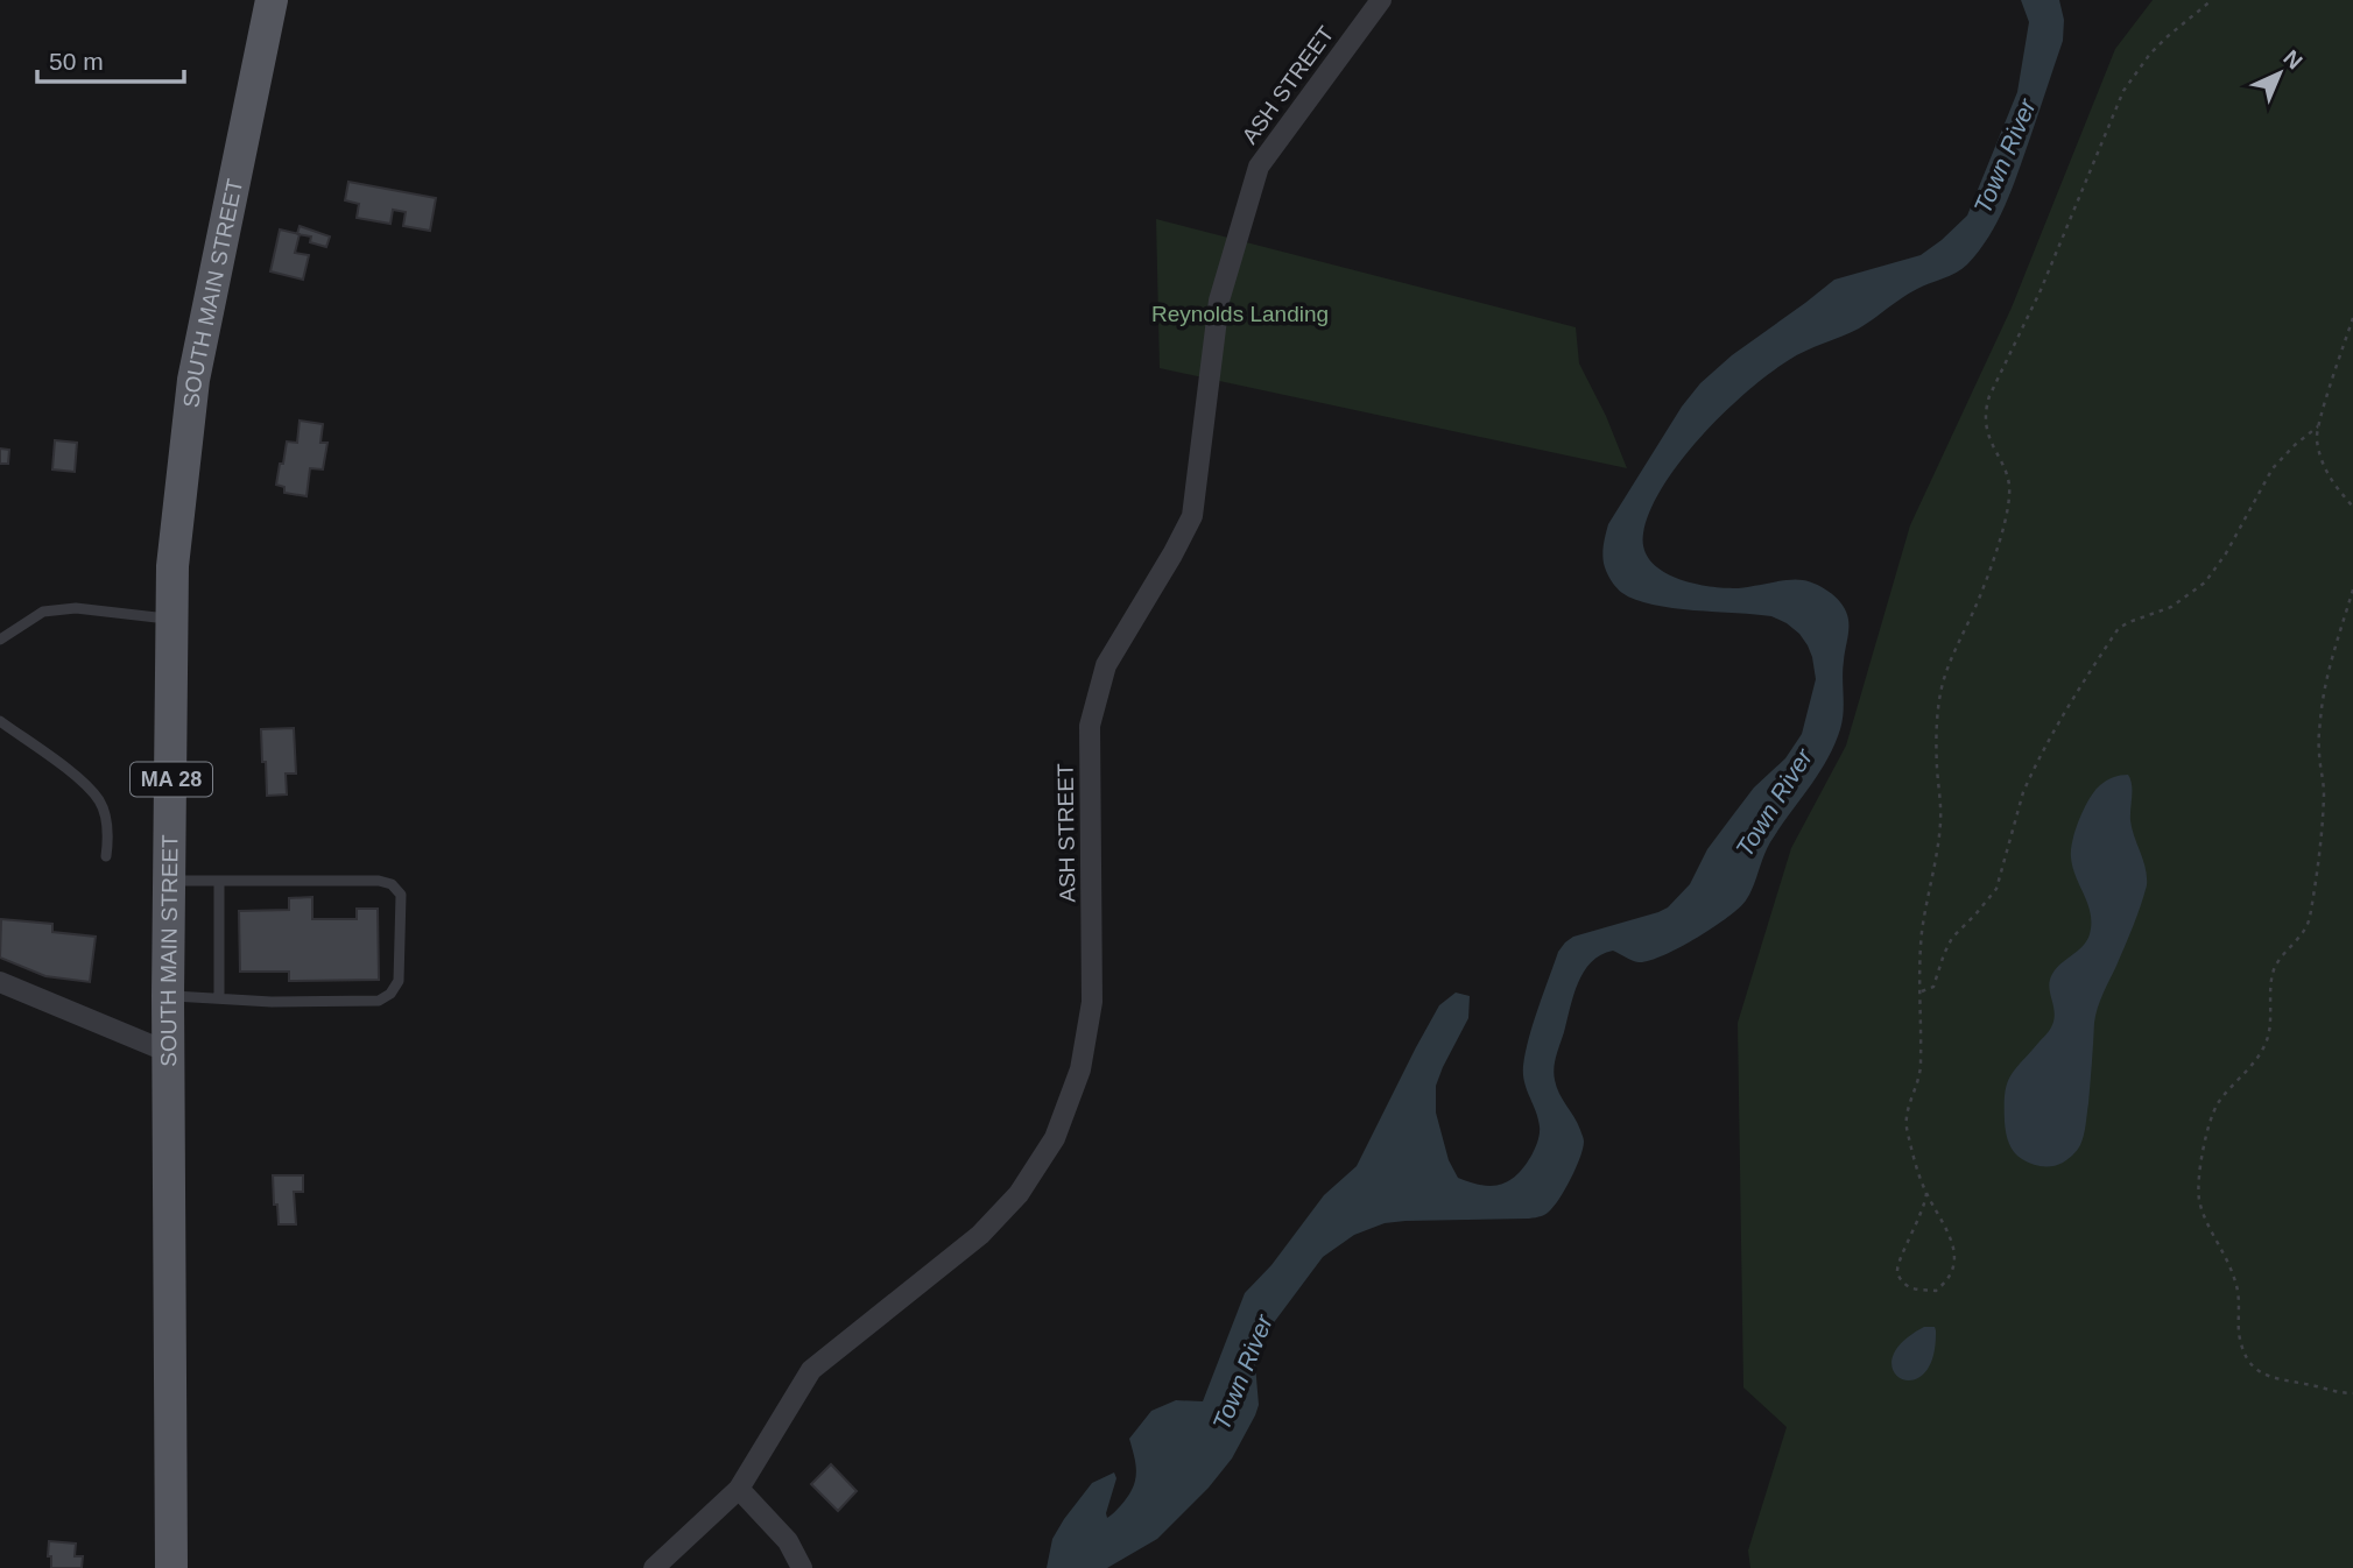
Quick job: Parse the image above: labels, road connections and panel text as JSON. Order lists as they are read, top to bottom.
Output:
{
  "streets": {
    "main road": ["SOUTH MAIN STREET", "MA 28"],
    "street": ["ASH STREET"]
  },
  "water": ["Town River"],
  "parks": ["Reynolds Landing"],
  "scale_bar": "50 m",
  "north": "top right"
}
